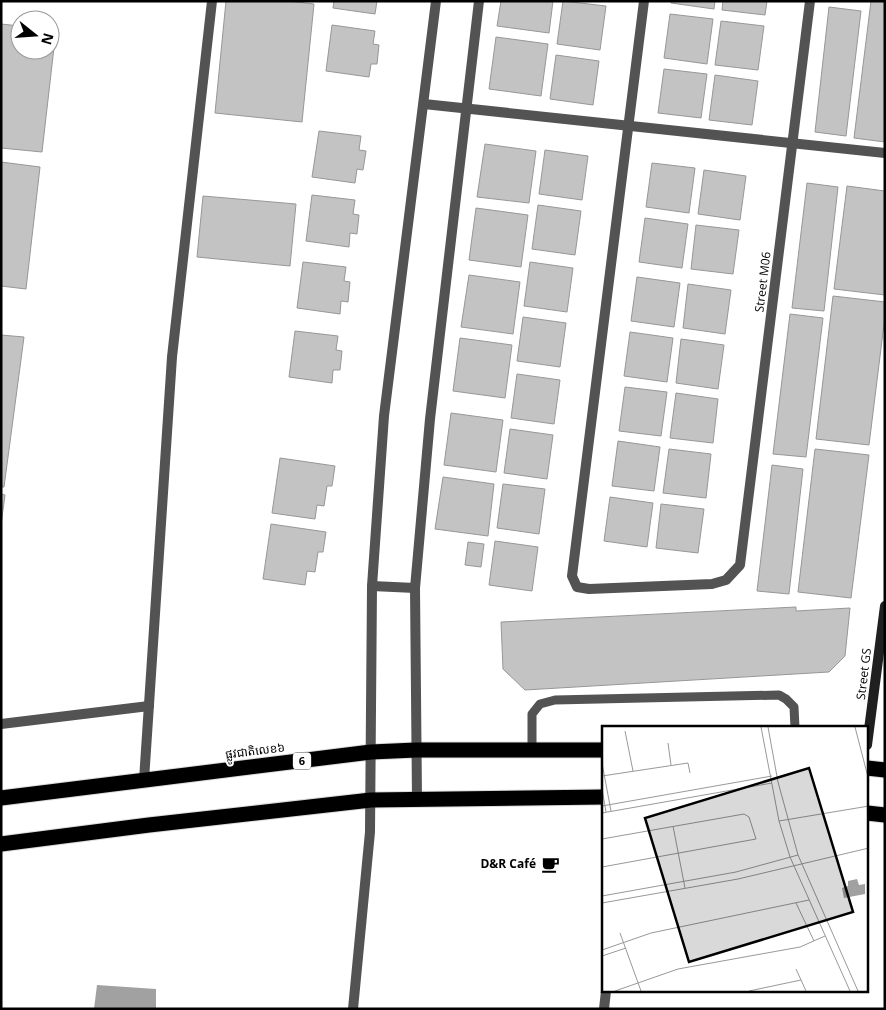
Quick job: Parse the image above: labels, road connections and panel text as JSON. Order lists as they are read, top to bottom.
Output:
{
  "streets": {
    "highway": ["ផ្លូវជាតិលេខ៦", "6"],
    "street": ["Street M06", "Street GS"]
  },
  "places": {
    "cafe": ["D&R Café"]
  },
  "north": "right"
}
